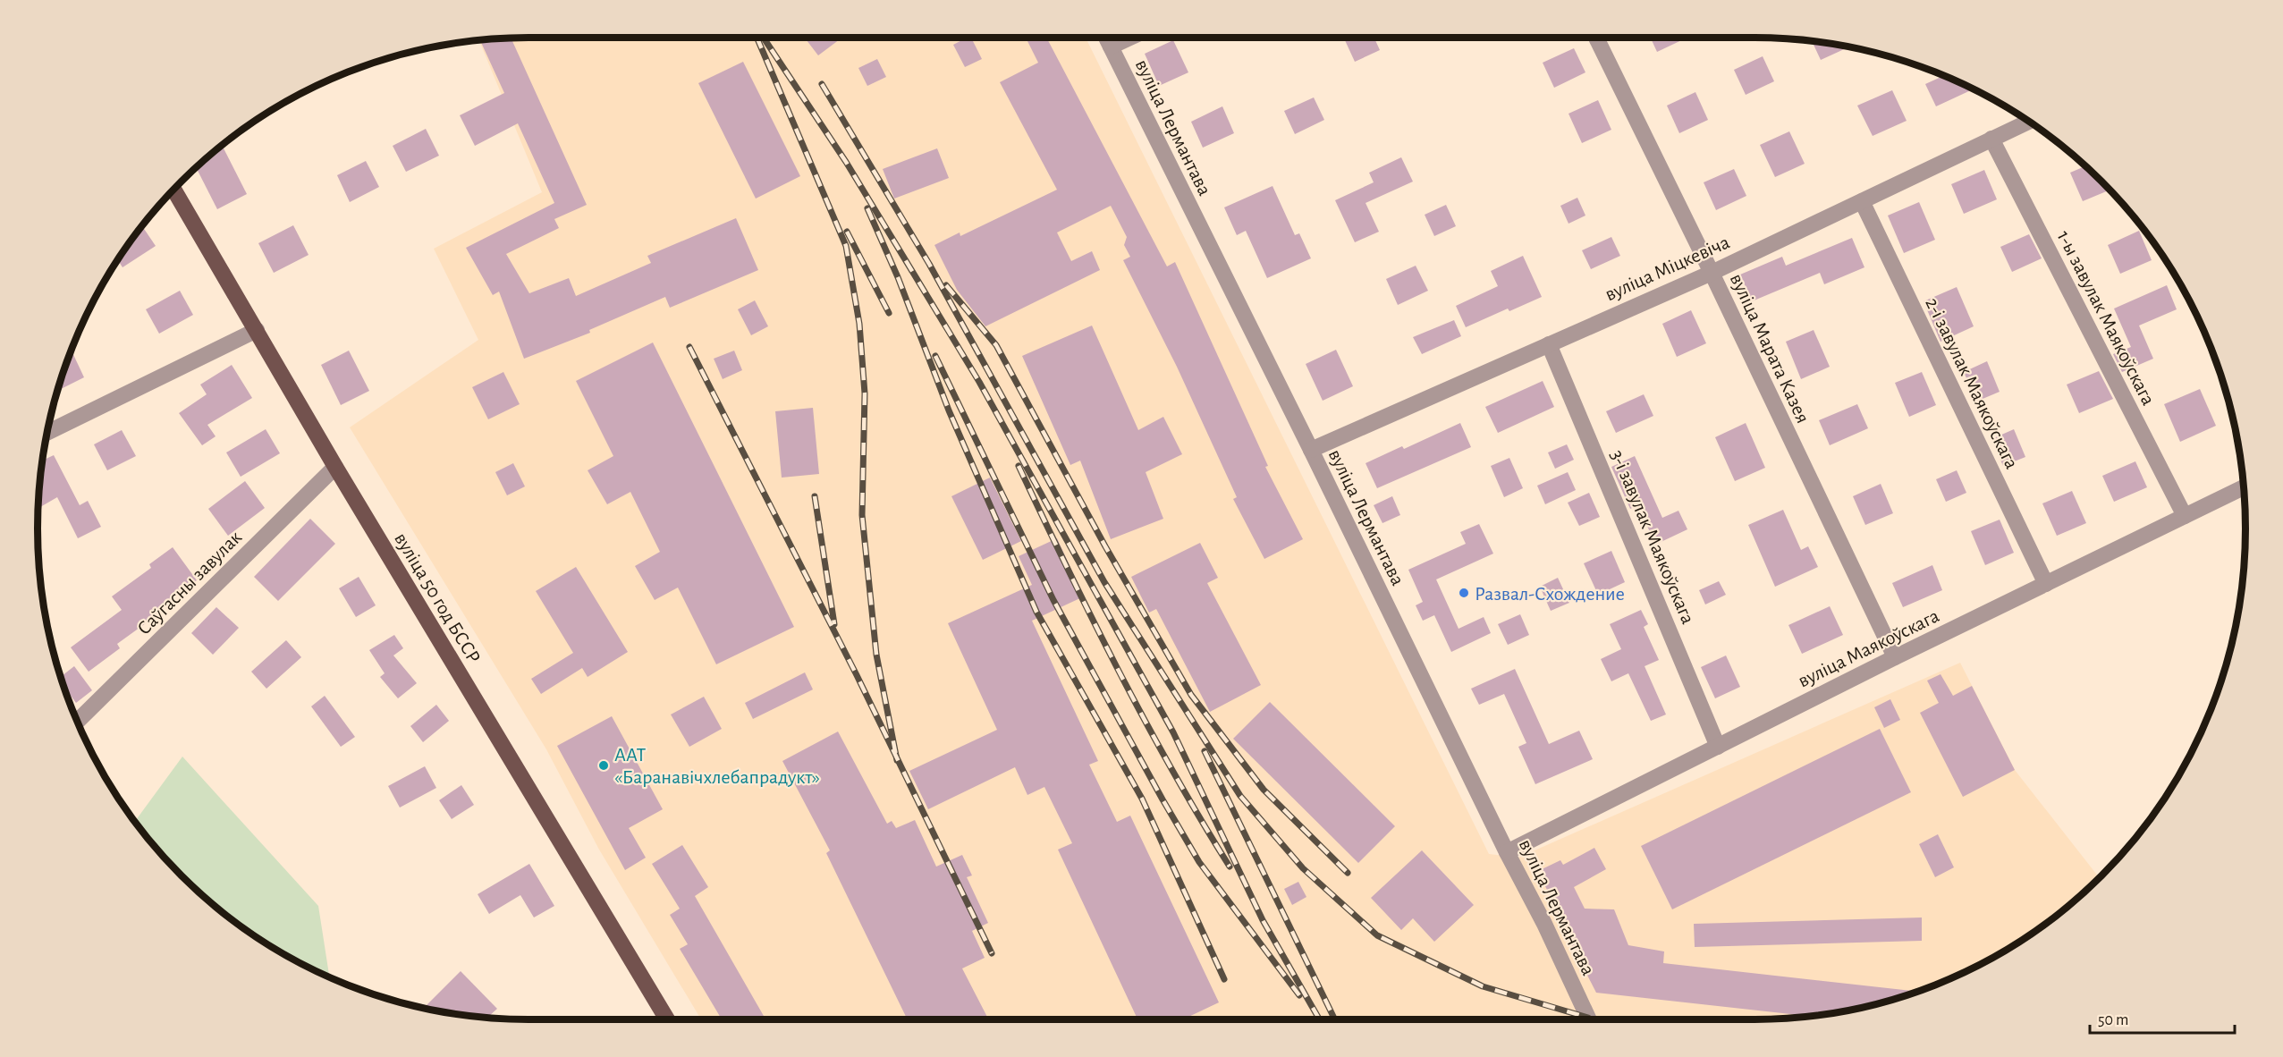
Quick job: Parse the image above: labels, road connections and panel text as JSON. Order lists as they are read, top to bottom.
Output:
{
  "streets": {
    "main road": ["вуліца 50 год БССР"],
    "street": [
      "вуліца Лермантава",
      "вуліца Міцкевіча",
      "1-ы завулак Маякоўскага",
      "вуліца Марата Казея",
      "2-і завулак Маякоўскага",
      "3-і завулак Маякоўскага",
      "Саўгасны завулак",
      "вуліца Маякоўскага"
    ]
  },
  "crossings": [
    ["вуліца Лермантава", "вуліца Міцкевіча"],
    ["вуліца Лермантава", "вуліца Маякоўскага"],
    ["вуліца Міцкевіча", "1-ы завулак Маякоўскага"],
    ["вуліца Міцкевіча", "вуліца Марата Казея"],
    ["вуліца Міцкевіча", "2-і завулак Маякоўскага"],
    ["вуліца Міцкевіча", "3-і завулак Маякоўскага"],
    ["1-ы завулак Маякоўскага", "вуліца Маякоўскага"],
    ["вуліца Марата Казея", "вуліца Маякоўскага"],
    ["2-і завулак Маякоўскага", "вуліца Маякоўскага"],
    ["3-і завулак Маякоўскага", "вуліца Маякоўскага"],
    ["Саўгасны завулак", "вуліца 50 год БССР"]
  ],
  "places": ["Развал-Схождение", "ААТ «Баранавічхлебапрадукт»"],
  "scale_bar": "50 m"
}
